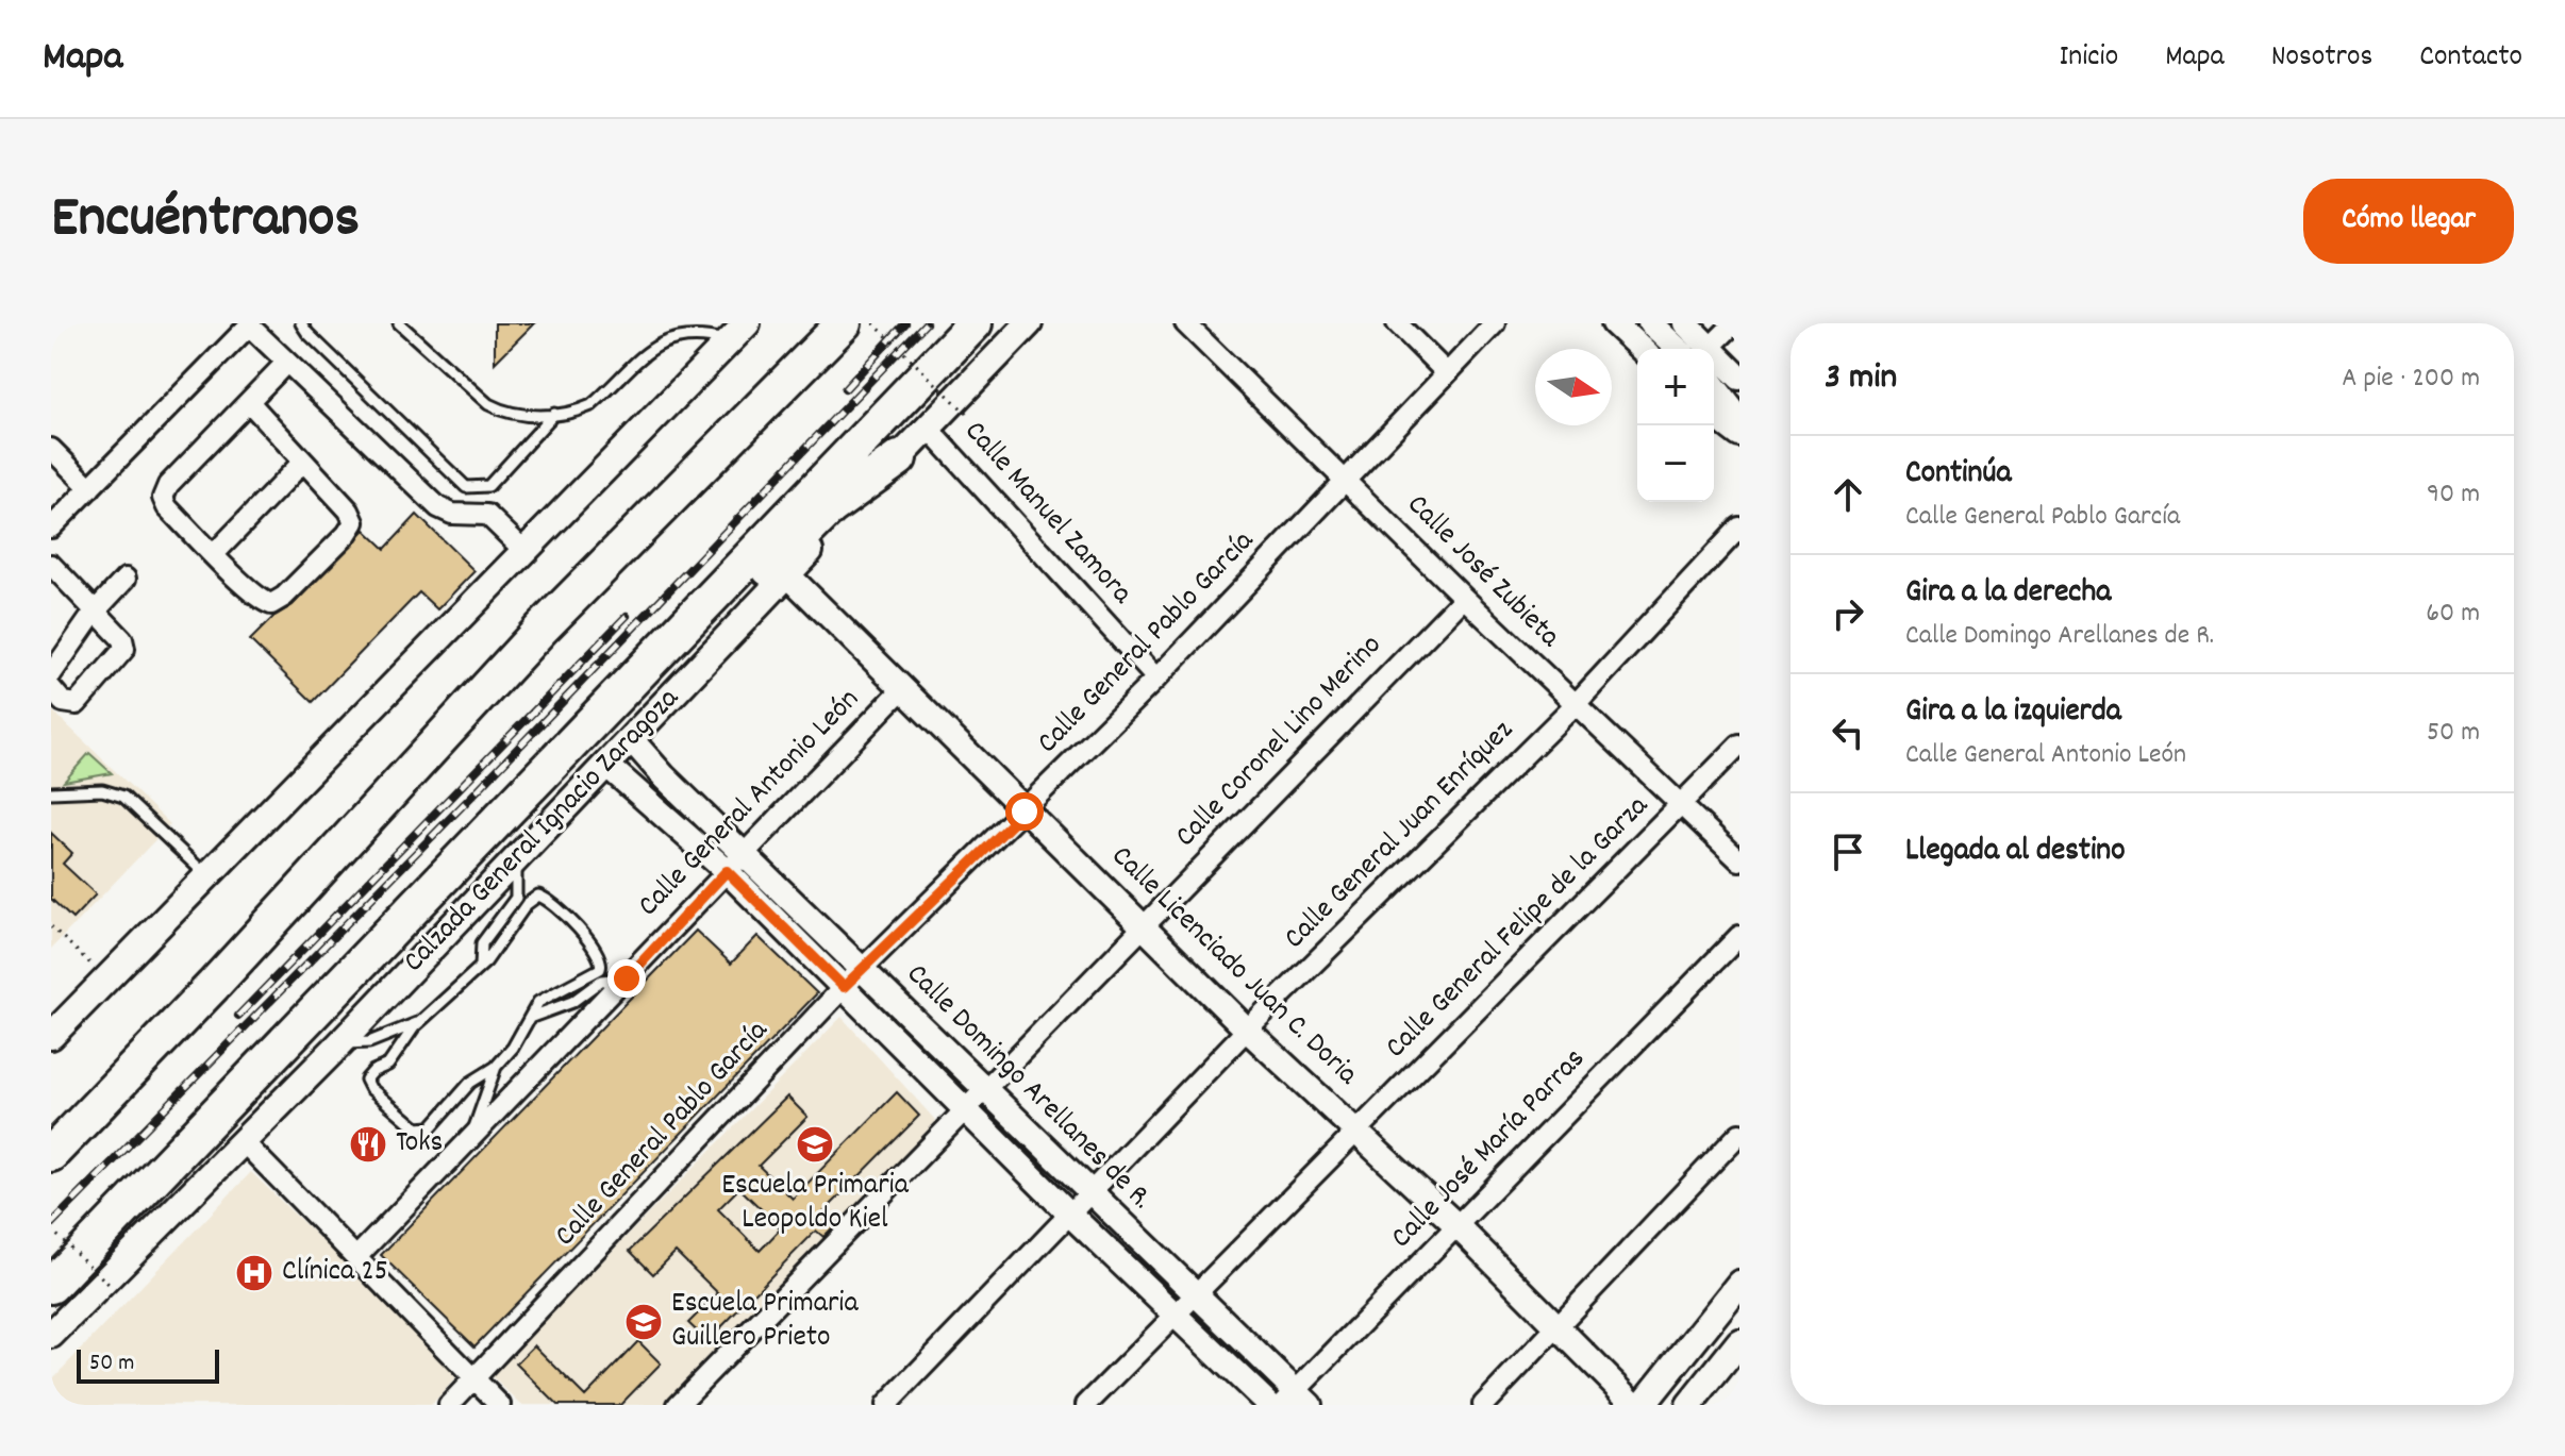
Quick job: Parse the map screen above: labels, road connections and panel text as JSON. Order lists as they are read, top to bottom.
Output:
{
  "streets": {
    "highway": ["Calzada General Ignacio Zaragoza"],
    "street": [
      "Calle Manuel Zamora",
      "Calle José Zubieta",
      "Calle General Pablo García",
      "Calle Coronel Lino Merino",
      "Calle General Antonio León",
      "Calle General Juan Enríquez",
      "Calle General Felipe de la Garza",
      "Calle Licenciado Juan C. Doria",
      "Calle Domingo Arellanes de R.",
      "Calle José María Parras"
    ]
  },
  "crossings": [
    ["Calle Manuel Zamora", "Calle General Pablo García"],
    ["Calle Manuel Zamora", "Calzada General Ignacio Zaragoza"],
    ["Calle José Zubieta", "Calle General Pablo García"],
    ["Calle José Zubieta", "Calle Coronel Lino Merino"],
    ["Calle José Zubieta", "Calle General Juan Enríquez"],
    ["Calle José Zubieta", "Calle General Felipe de la Garza"],
    ["Calle General Pablo García", "Calle Licenciado Juan C. Doria"],
    ["Calle General Pablo García", "Calle Domingo Arellanes de R."],
    ["Calle Coronel Lino Merino", "Calle Licenciado Juan C. Doria"],
    ["Calle Coronel Lino Merino", "Calle Domingo Arellanes de R."],
    ["Calle General Antonio León", "Calle Licenciado Juan C. Doria"],
    ["Calle General Antonio León", "Calle Domingo Arellanes de R."],
    ["Calzada General Ignacio Zaragoza", "Calle Licenciado Juan C. Doria"],
    ["Calzada General Ignacio Zaragoza", "Calle Domingo Arellanes de R."],
    ["Calle General Juan Enríquez", "Calle Licenciado Juan C. Doria"],
    ["Calle General Juan Enríquez", "Calle Domingo Arellanes de R."],
    ["Calle General Felipe de la Garza", "Calle Licenciado Juan C. Doria"],
    ["Calle General Felipe de la Garza", "Calle Domingo Arellanes de R."],
    ["Calle Licenciado Juan C. Doria", "Calle José María Parras"],
    ["Calle Domingo Arellanes de R.", "Calle José María Parras"]
  ],
  "places": {
    "restaurant": ["Toks"],
    "school or university": ["Escuela Primaria Leopoldo Kiel", "Escuela Primaria Guillero Prieto"],
    "hospital": ["Clínica 25"]
  },
  "scale_bar": "50 m",
  "north": "right",
  "page": {
    "header": "Mapa",
    "nav": [
      "Inicio",
      "Mapa",
      "Nosotros",
      "Contacto"
    ],
    "title": "Encuéntranos",
    "buttons": "Cómo llegar",
    "heading": ["3 min", "A pie · 200 m"],
    "map_buttons": ["+", "−"],
    "list": [
      ["Continúa", "Calle General Pablo García", "90 m"],
      ["Gira a la derecha", "Calle Domingo Arellanes de R.", "60 m"],
      ["Gira a la izquierda", "Calle General Antonio León", "50 m"],
      "Llegada al destino"
    ],
    "scale": "50 m"
  }
}
